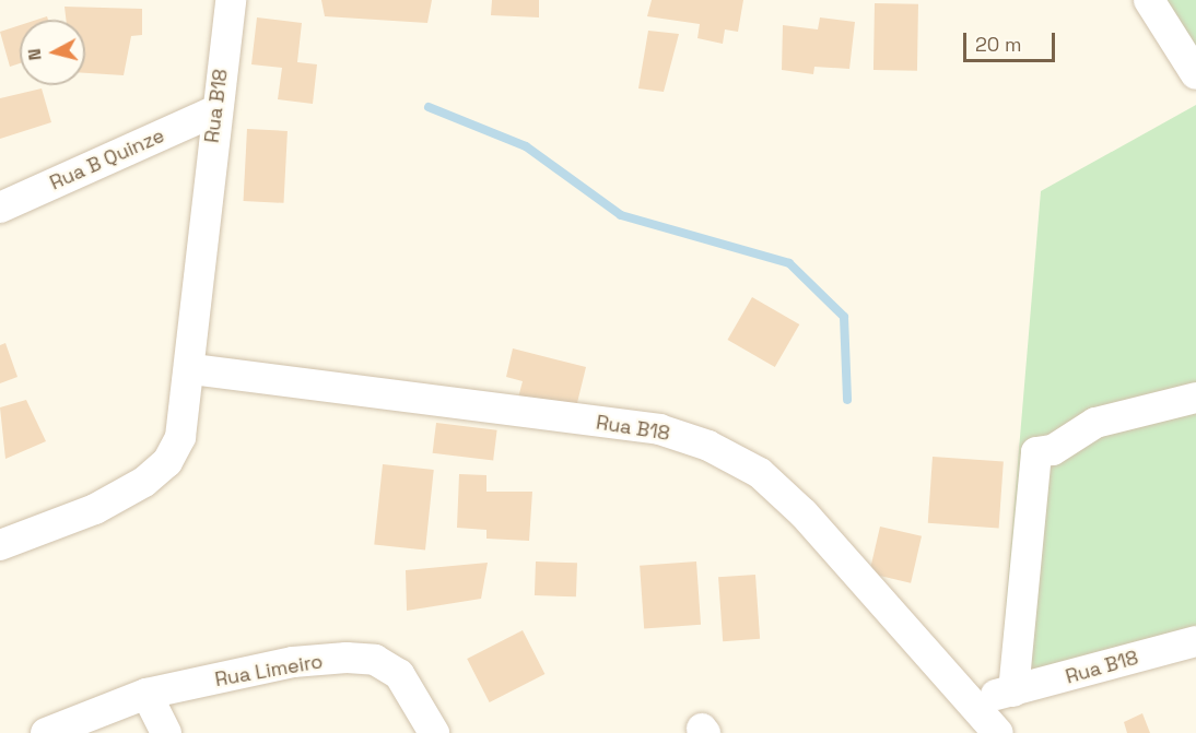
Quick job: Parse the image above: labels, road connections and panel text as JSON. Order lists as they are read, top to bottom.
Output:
{
  "streets": {
    "street": ["Rua B18", "Rua B Quinze", "Rua Limeiro"]
  },
  "crossings": [
    ["Rua B18", "Rua B Quinze"]
  ],
  "scale_bar": "20 m",
  "north": "left"
}
